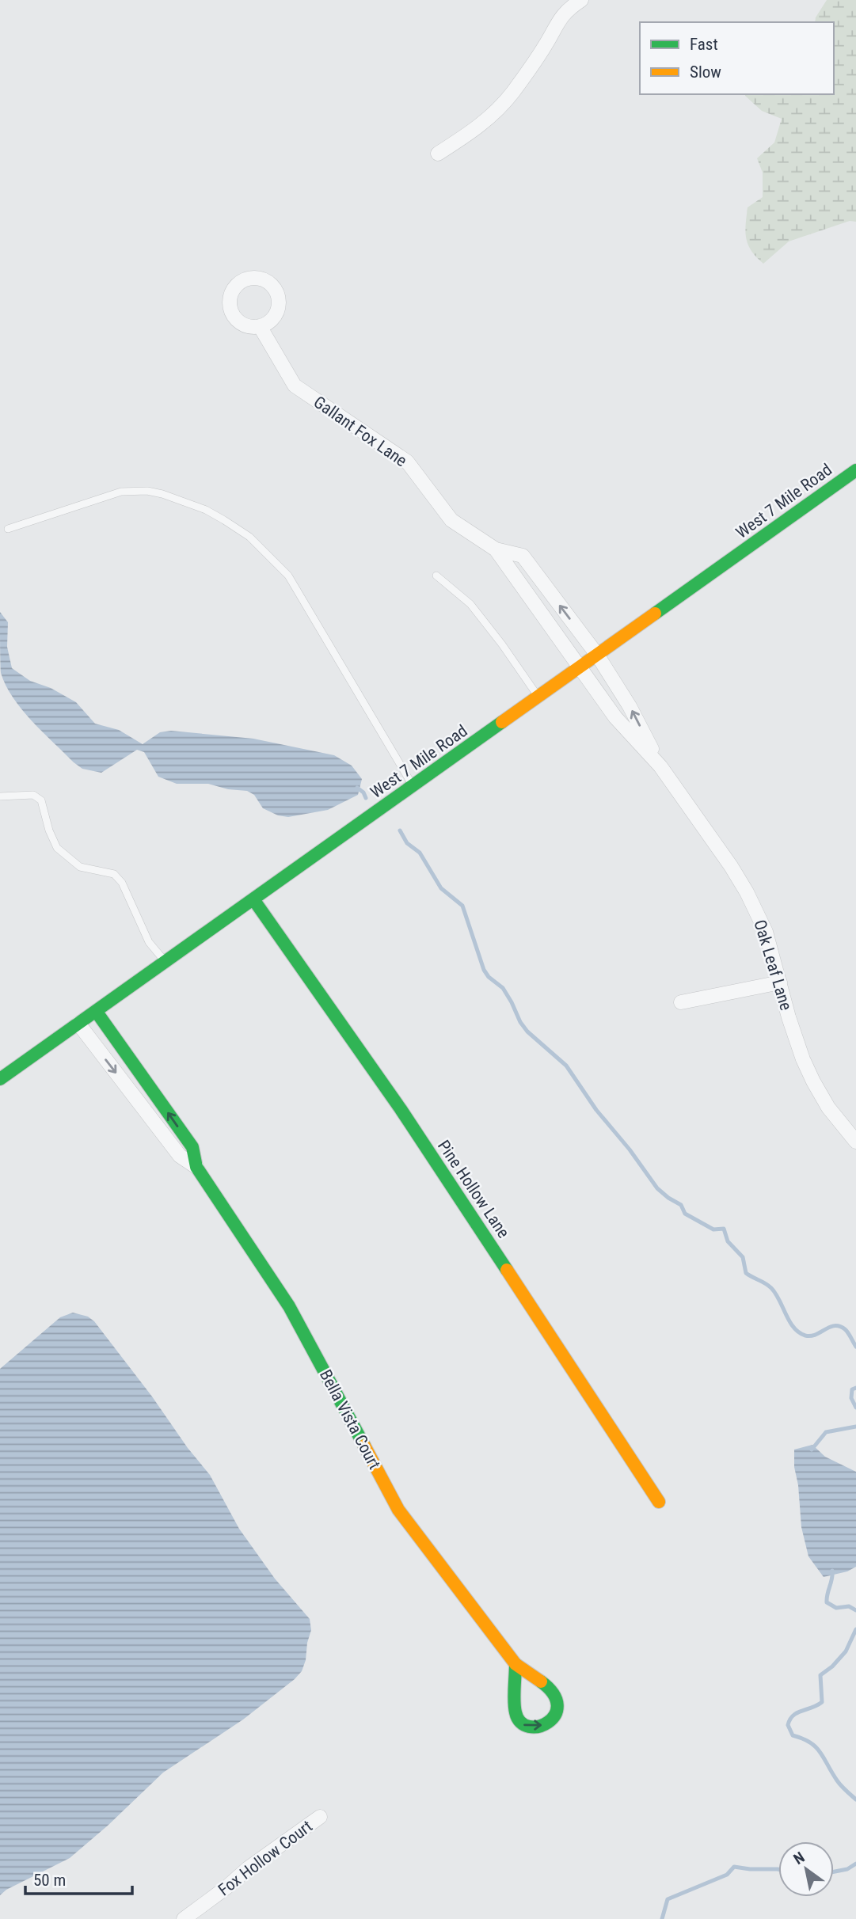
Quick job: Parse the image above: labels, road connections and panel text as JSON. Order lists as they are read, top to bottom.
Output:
{
  "streets": {
    "street": [
      "Gallant Fox Lane",
      "West 7 Mile Road",
      "Oak Leaf Lane",
      "Pine Hollow Lane",
      "Bella Vista Court",
      "Fox Hollow Court"
    ]
  },
  "crossings": [
    ["Gallant Fox Lane", "West 7 Mile Road"],
    ["Gallant Fox Lane", "Oak Leaf Lane"],
    ["West 7 Mile Road", "Oak Leaf Lane"],
    ["West 7 Mile Road", "Pine Hollow Lane"],
    ["West 7 Mile Road", "Bella Vista Court"]
  ],
  "legend": ["Fast", "Slow"],
  "scale_bar": "50 m",
  "north": "top left"
}
